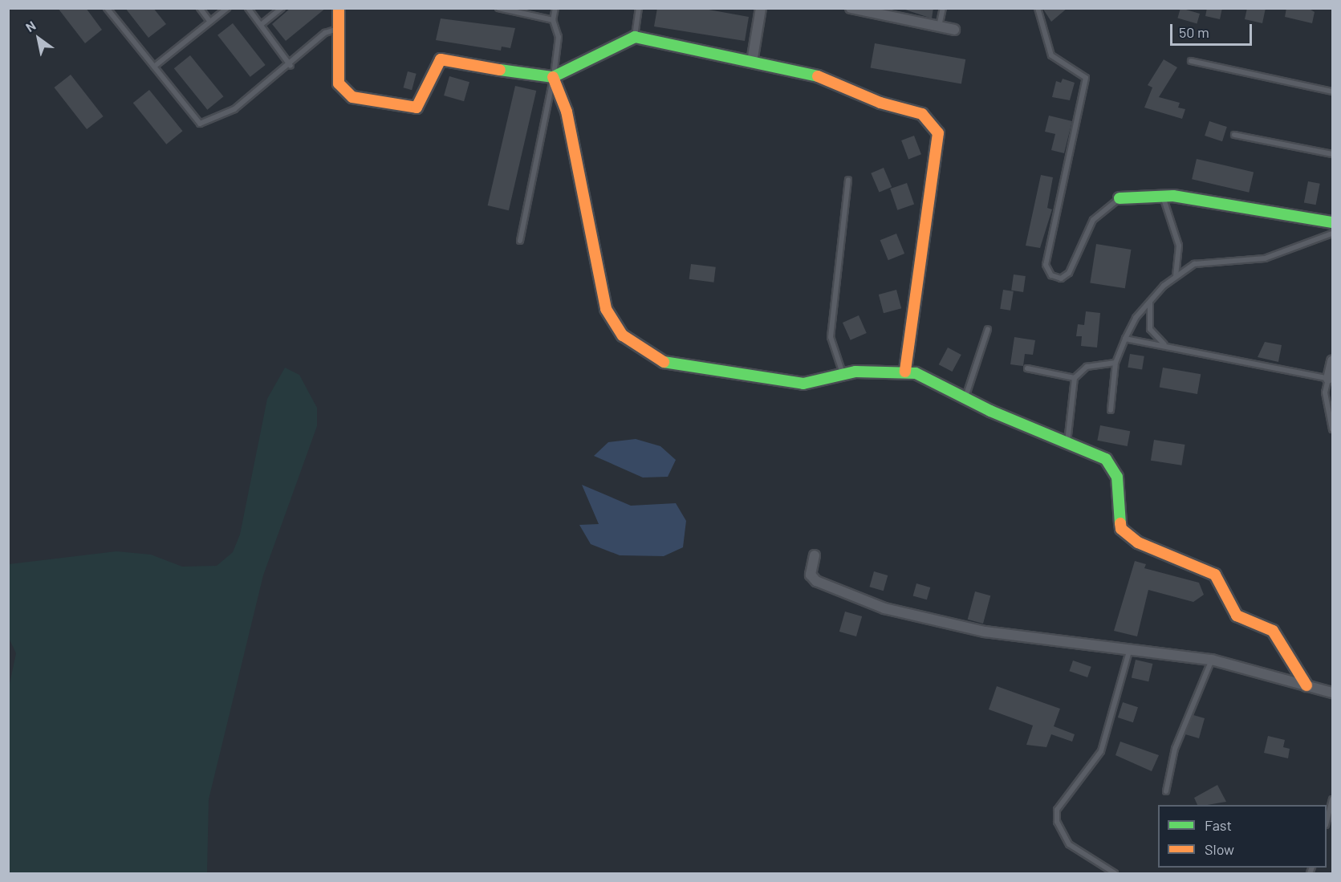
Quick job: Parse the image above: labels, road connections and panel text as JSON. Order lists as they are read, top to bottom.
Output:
{
  "legend": ["Fast", "Slow"],
  "scale_bar": "50 m",
  "north": "top left"
}
